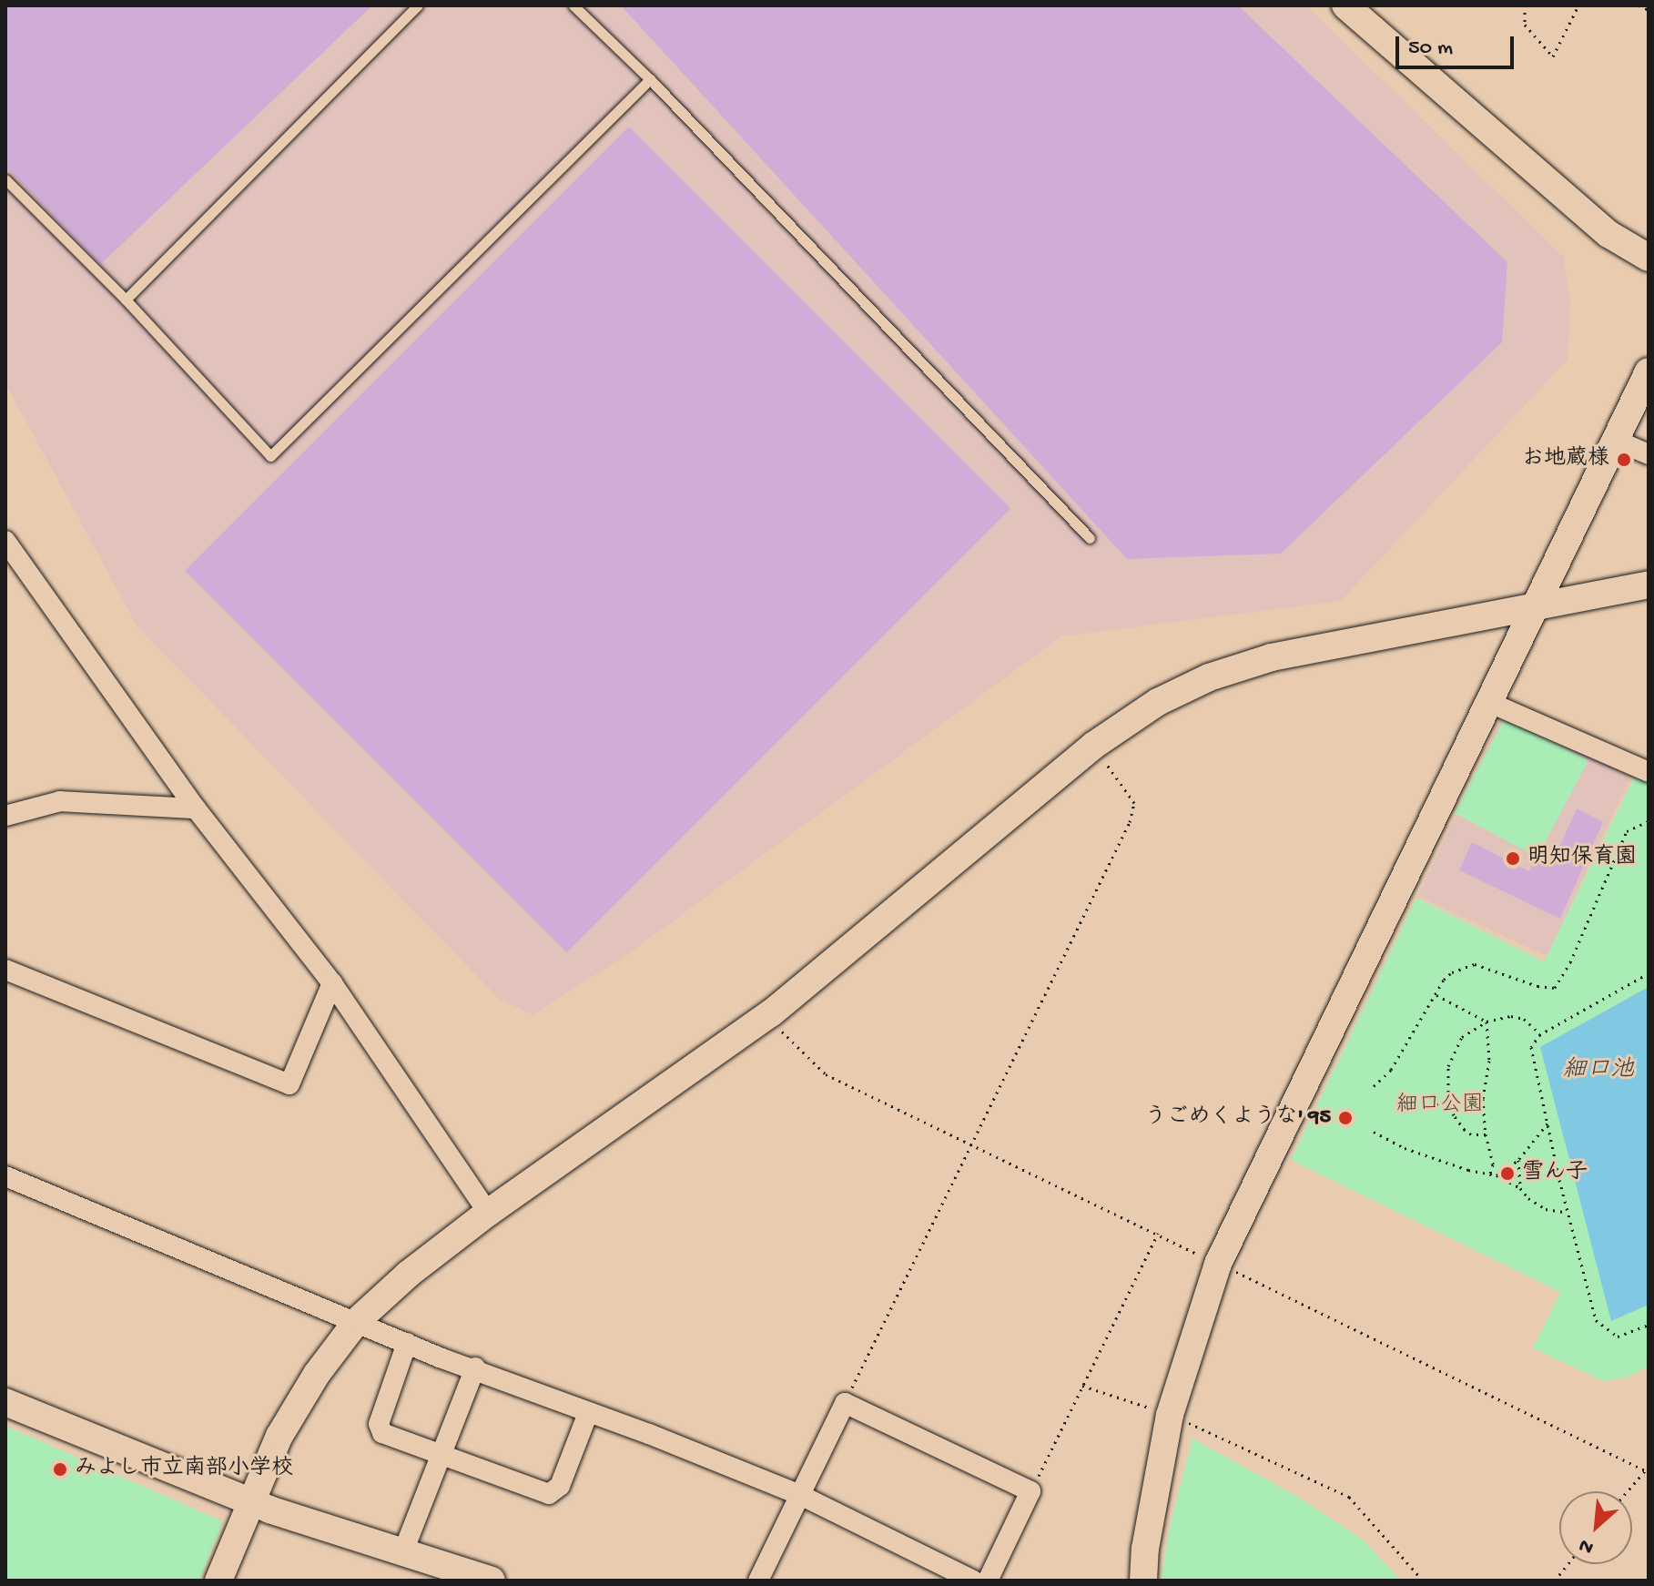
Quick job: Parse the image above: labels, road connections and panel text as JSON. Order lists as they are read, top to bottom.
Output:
{
  "water": ["細口池"],
  "parks": ["細口公園"],
  "places": [
    "お地蔵様",
    "明知保育園",
    "うごめくような' 95",
    "雪ん子",
    "みよし市立南部小学校"
  ],
  "scale_bar": "50 m",
  "north": "bottom left"
}
